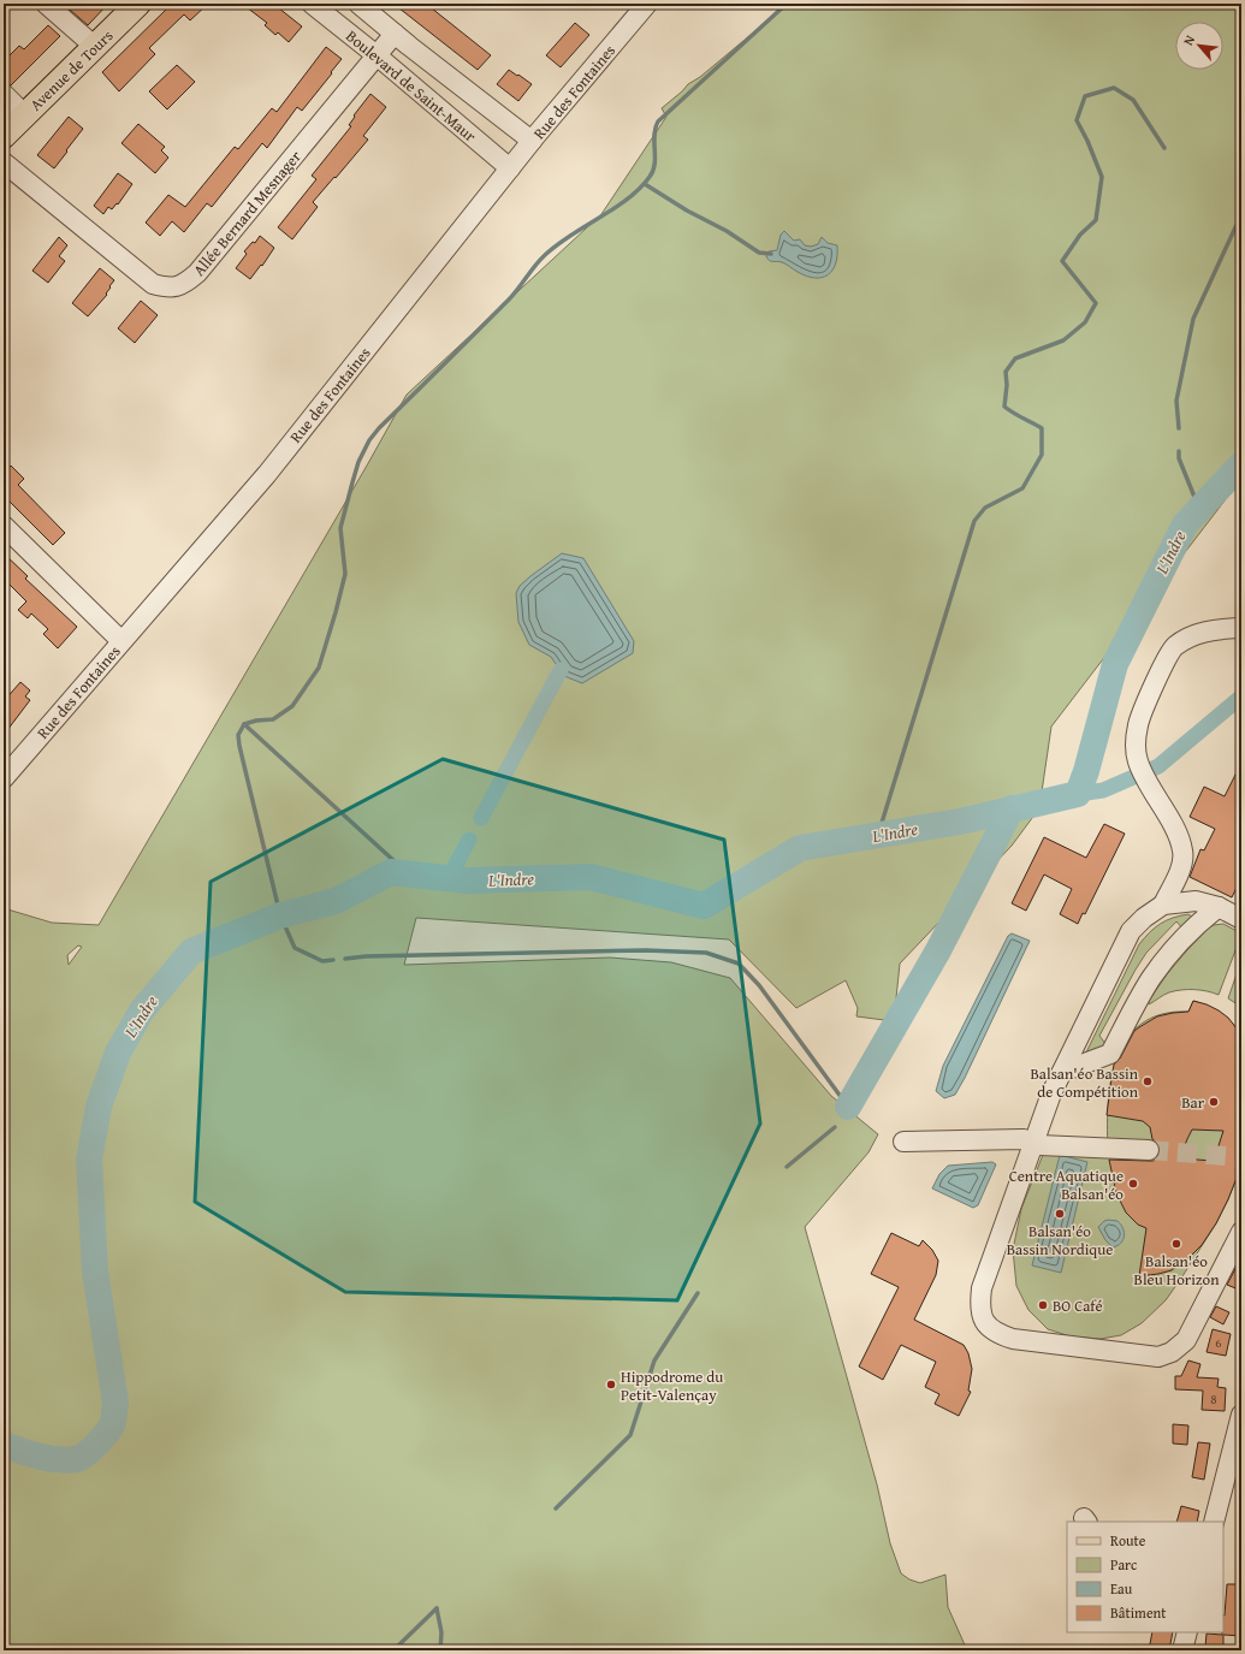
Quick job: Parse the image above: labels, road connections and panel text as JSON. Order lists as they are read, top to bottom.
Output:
{
  "streets": {
    "main road": ["Avenue de Tours"],
    "street": ["Boulevard de Saint-Maur", "Rue des Fontaines", "Allée Bernard Mesnager"]
  },
  "crossings": [
    ["Boulevard de Saint-Maur", "Rue des Fontaines"],
    ["Boulevard de Saint-Maur", "Allée Bernard Mesnager"]
  ],
  "water": ["L'Indre"],
  "places": [
    "Balsan'éo Bassin de Compétition",
    "Bar",
    "Centre Aquatique Balsan'éo",
    "Balsan'éo Bassin Nordique",
    "Balsan'éo Bleu Horizon",
    "BO Café",
    "Hippodrome du Petit-Valençay"
  ],
  "house_numbers": ["6", "8"],
  "legend": [
    "Route",
    "Parc",
    "Eau",
    "Bâtiment"
  ],
  "north": "top left"
}
